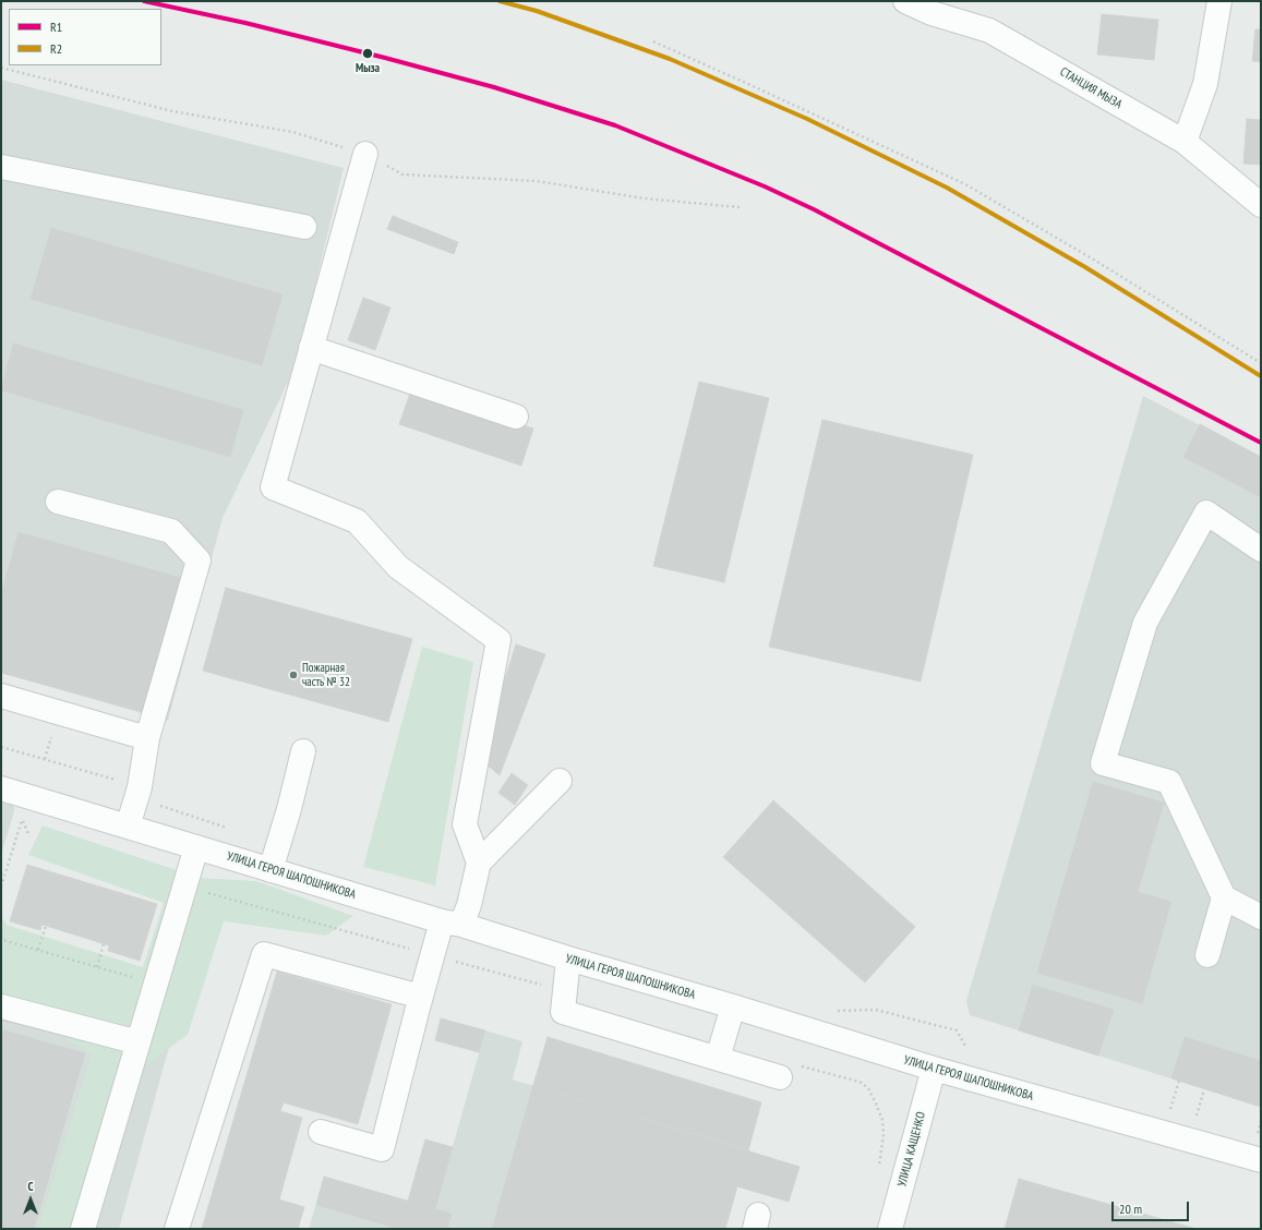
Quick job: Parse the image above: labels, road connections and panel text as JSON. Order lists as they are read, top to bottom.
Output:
{
  "streets": {
    "street": ["СТАНЦИЯ МЫЗА", "УЛИЦА ГЕРОЯ ШАПОШНИКОВА", "УЛИЦА КАЩЕНКО"]
  },
  "crossings": [
    ["УЛИЦА ГЕРОЯ ШАПОШНИКОВА", "УЛИЦА КАЩЕНКО"]
  ],
  "places": ["Мыза", "Пожарная часть № 32"],
  "lines": ["transit line R1", "transit line R2"],
  "legend": ["R1", "R2"],
  "scale_bar": "20 m",
  "north": "top"
}
